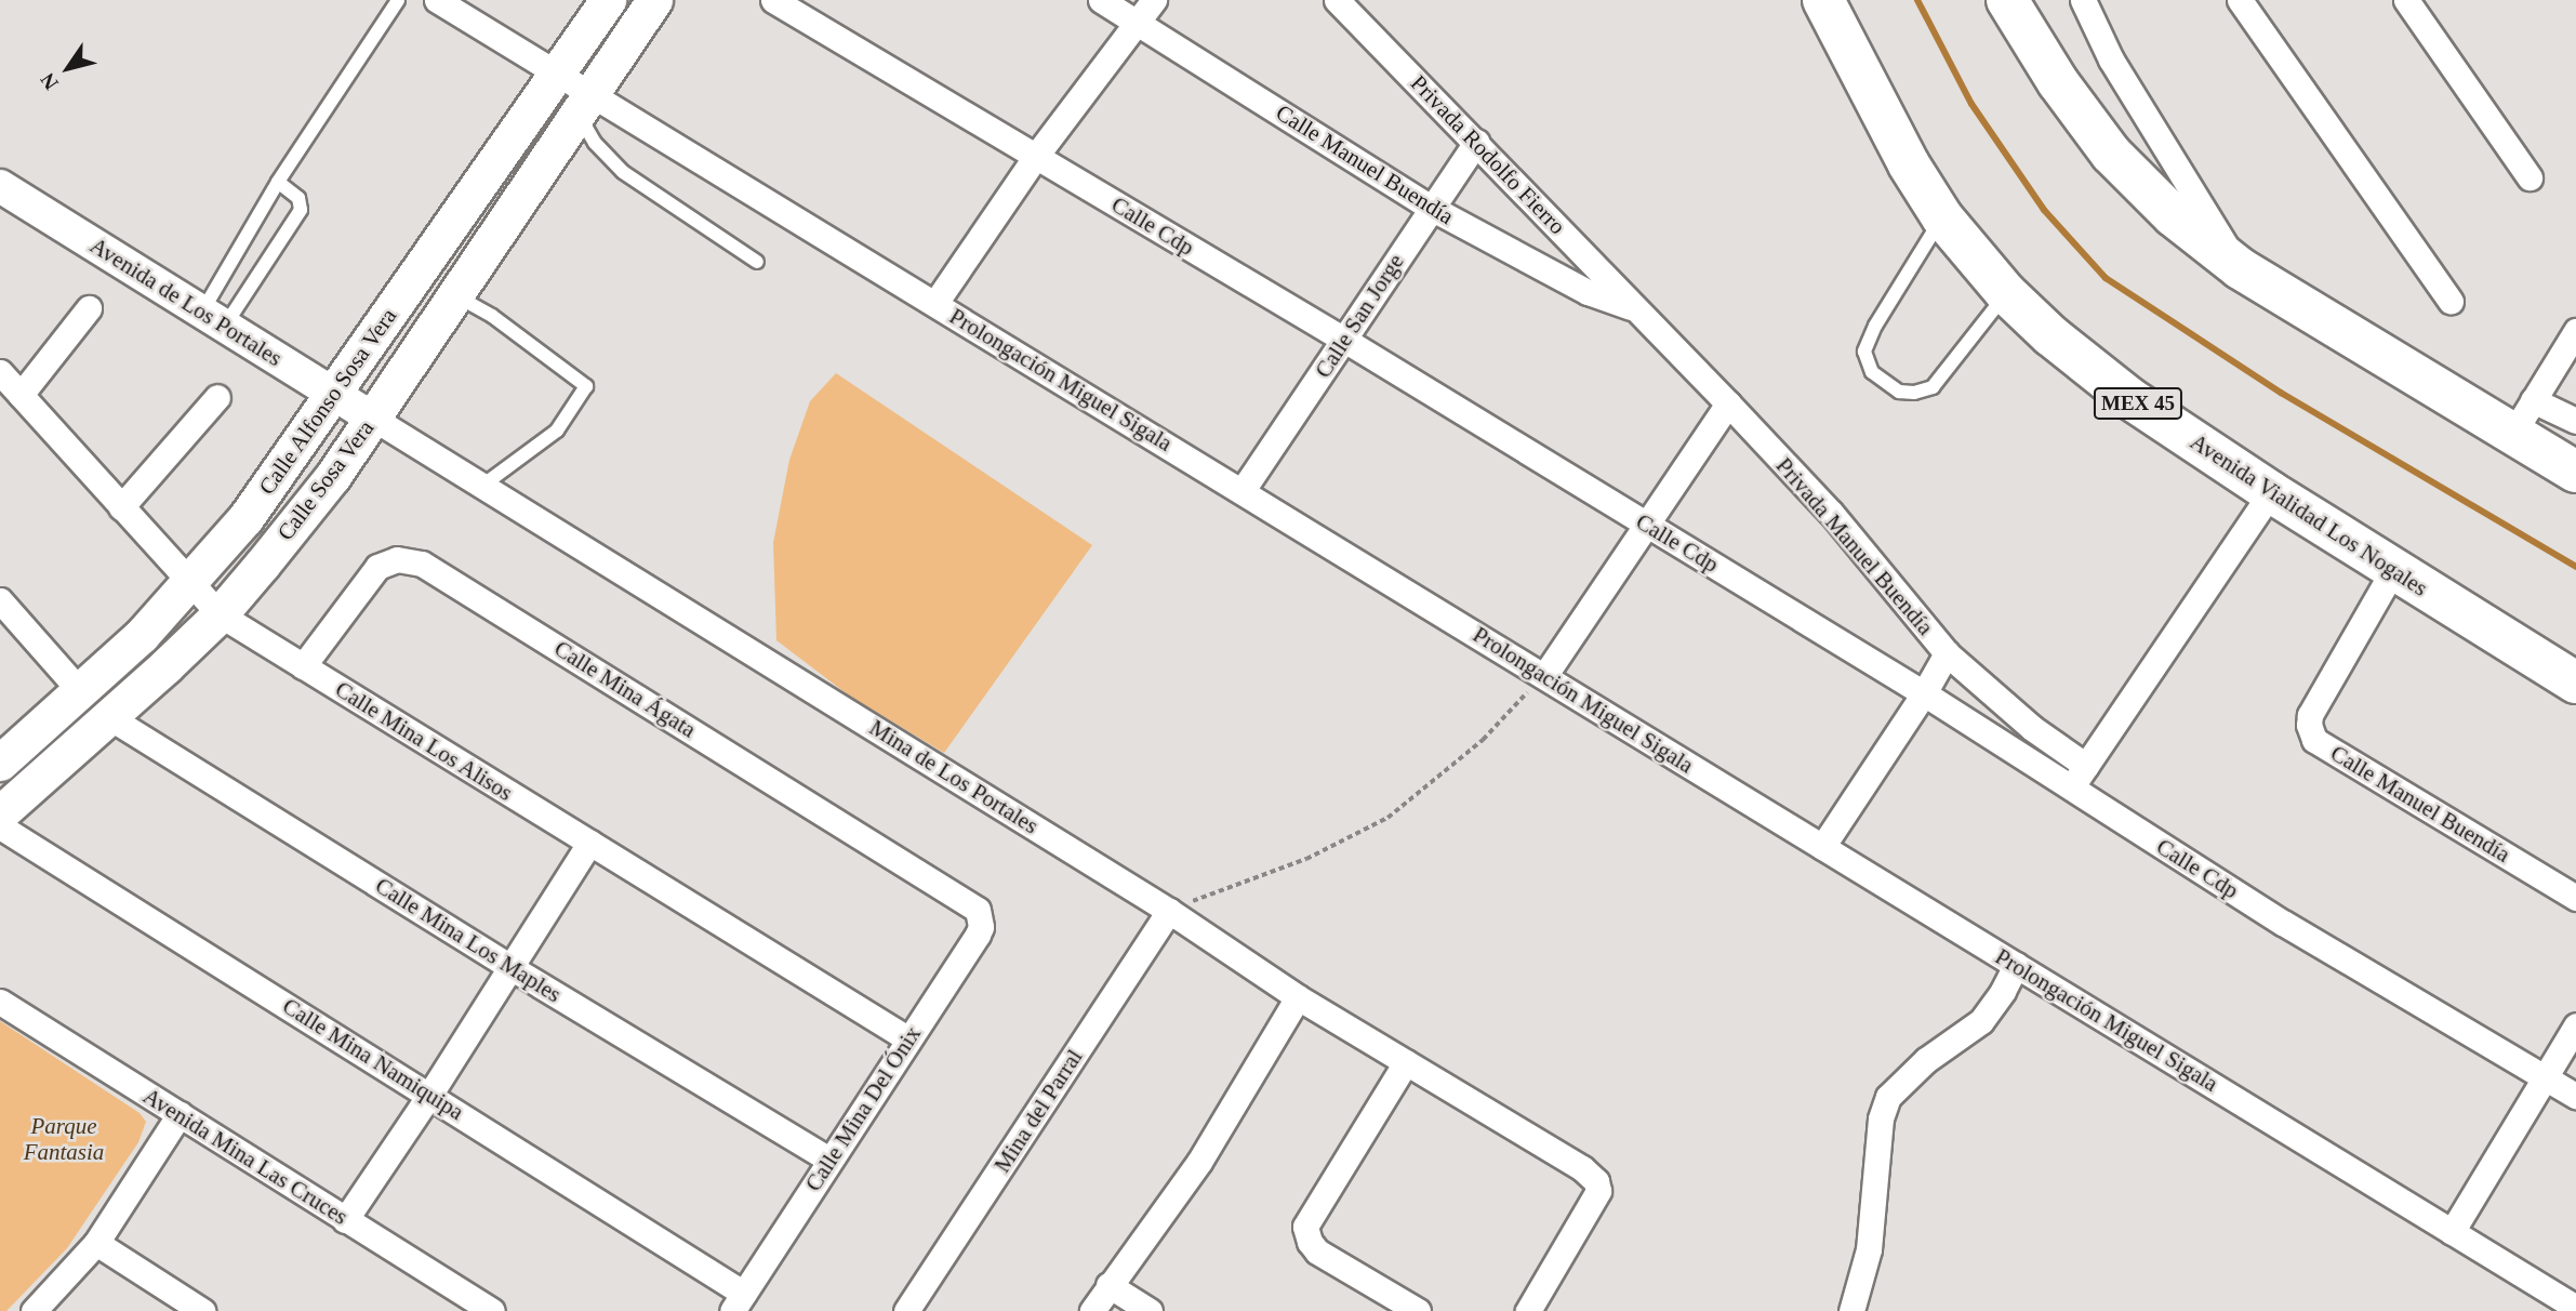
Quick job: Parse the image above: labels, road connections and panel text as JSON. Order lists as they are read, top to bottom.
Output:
{
  "streets": {
    "highway": ["MEX 45", "Avenida Vialidad Los Nogales"],
    "main road": ["Calle Alfonso Sosa Vera", "Calle Sosa Vera"],
    "street": [
      "Privada Rodolfo Fierro",
      "Calle Manuel Buendía",
      "Calle Cdp",
      "Avenida de Los Portales",
      "Calle San Jorge",
      "Prolongación Miguel Sigala",
      "Privada Manuel Buendía",
      "Calle Mina Ágata",
      "Calle Mina Los Alisos",
      "Mina de Los Portales",
      "Calle Mina Los Maples",
      "Calle Mina Namiquipa",
      "Calle Mina Del Ónix",
      "Mina del Parral",
      "Avenida Mina Las Cruces"
    ]
  },
  "crossings": [
    ["Privada Rodolfo Fierro", "Calle Manuel Buendía"],
    ["Privada Rodolfo Fierro", "Calle San Jorge"],
    ["Privada Rodolfo Fierro", "Privada Manuel Buendía"],
    ["Calle Manuel Buendía", "Calle San Jorge"],
    ["Calle Manuel Buendía", "Avenida Vialidad Los Nogales"],
    ["Calle Manuel Buendía", "Privada Manuel Buendía"],
    ["Calle Cdp", "Calle San Jorge"],
    ["Avenida de Los Portales", "Calle Alfonso Sosa Vera"],
    ["Avenida de Los Portales", "Calle Sosa Vera"],
    ["Avenida de Los Portales", "Mina de Los Portales"],
    ["Calle San Jorge", "Prolongación Miguel Sigala"],
    ["Prolongación Miguel Sigala", "Calle Alfonso Sosa Vera"],
    ["Prolongación Miguel Sigala", "Calle Sosa Vera"],
    ["Calle Alfonso Sosa Vera", "Calle Mina Los Alisos"],
    ["Calle Sosa Vera", "Calle Mina Los Alisos"],
    ["Calle Sosa Vera", "Mina de Los Portales"],
    ["Calle Sosa Vera", "Calle Mina Los Maples"],
    ["Calle Mina Ágata", "Calle Mina Los Alisos"],
    ["Calle Mina Ágata", "Calle Mina Del Ónix"],
    ["Calle Mina Los Alisos", "Calle Mina Del Ónix"],
    ["Mina de Los Portales", "Mina del Parral"],
    ["Calle Mina Los Maples", "Calle Mina Del Ónix"],
    ["Calle Mina Namiquipa", "Calle Mina Del Ónix"]
  ],
  "parks": ["Parque Fantasia"],
  "north": "bottom left"
}
